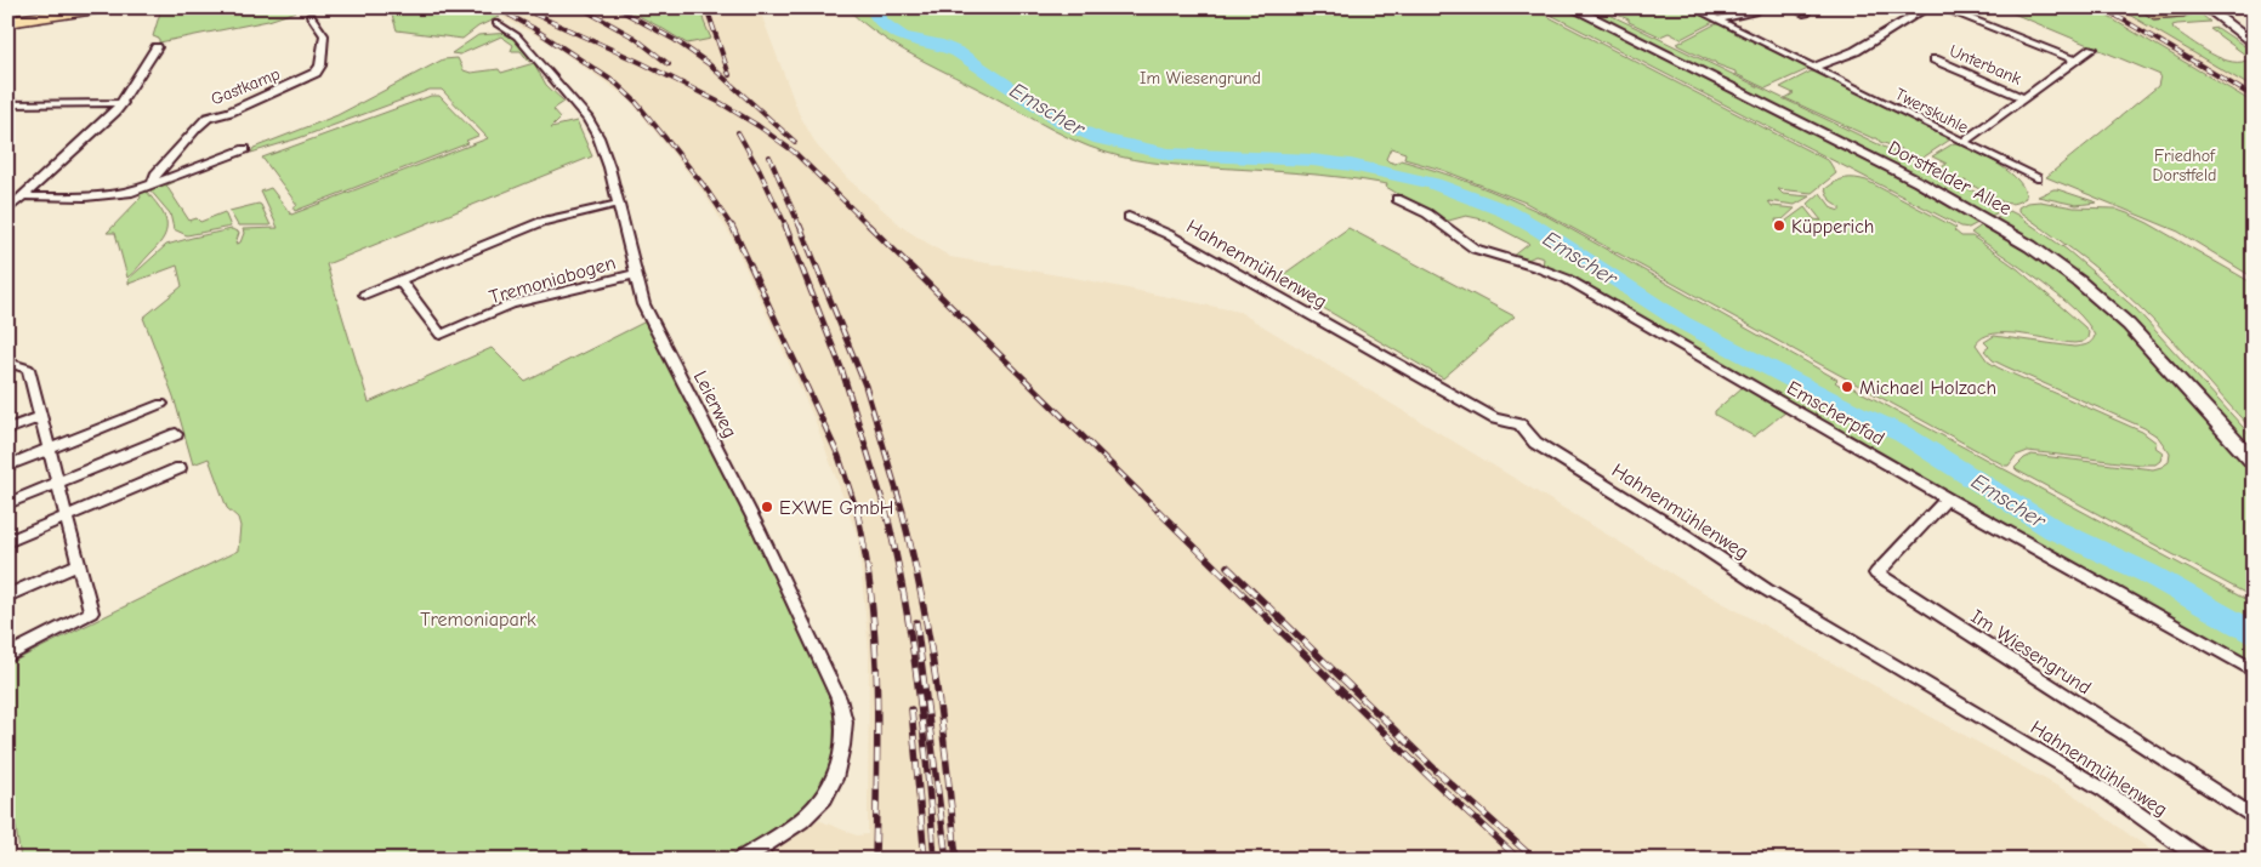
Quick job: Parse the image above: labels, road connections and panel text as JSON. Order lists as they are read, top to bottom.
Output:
{
  "streets": {
    "main road": ["Dorstfelder Allee"],
    "street": [
      "Unterbank",
      "Gastkamp",
      "Twerskuhle",
      "Hahnenmühlenweg",
      "Tremoniabogen",
      "Leierweg",
      "Emscherpfad",
      "Im Wiesengrund"
    ]
  },
  "crossings": [
    ["Unterbank", "Twerskuhle"],
    ["Tremoniabogen", "Leierweg"],
    ["Emscherpfad", "Im Wiesengrund"]
  ],
  "water": ["Emscher"],
  "parks": ["Im Wiesengrund", "Friedhof Dorstfeld", "Tremoniapark"],
  "places": ["Küpperich", "Michael Holzach", "EXWE GmbH"]
}
